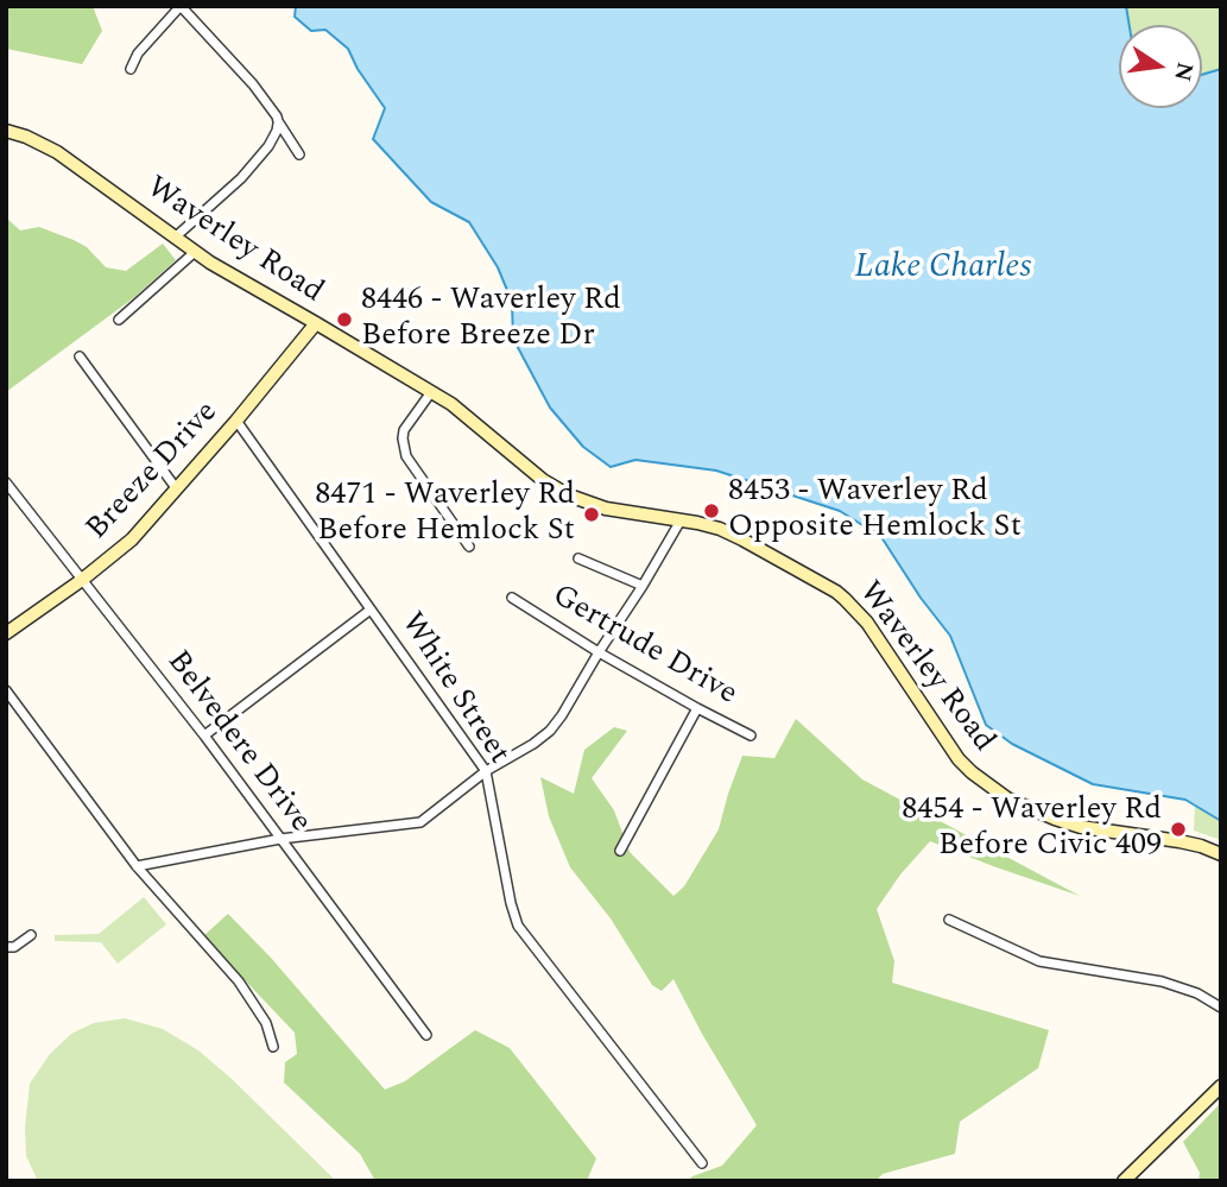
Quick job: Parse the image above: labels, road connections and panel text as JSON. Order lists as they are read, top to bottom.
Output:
{
  "streets": {
    "main road": ["Waverley Road", "Breeze Drive"],
    "street": ["Gertrude Drive", "White Street", "Belvedere Drive"]
  },
  "crossings": [
    ["Waverley Road", "Breeze Drive"],
    ["Breeze Drive", "White Street"],
    ["Breeze Drive", "Belvedere Drive"]
  ],
  "water": ["Lake Charles"],
  "places": [
    "8446 - Waverley Rd Before Breeze Dr",
    "8453 - Waverley Rd Opposite Hemlock St",
    "8471 - Waverley Rd Before Hemlock St",
    "8454 - Waverley Rd Before Civic 409"
  ],
  "north": "right"
}
